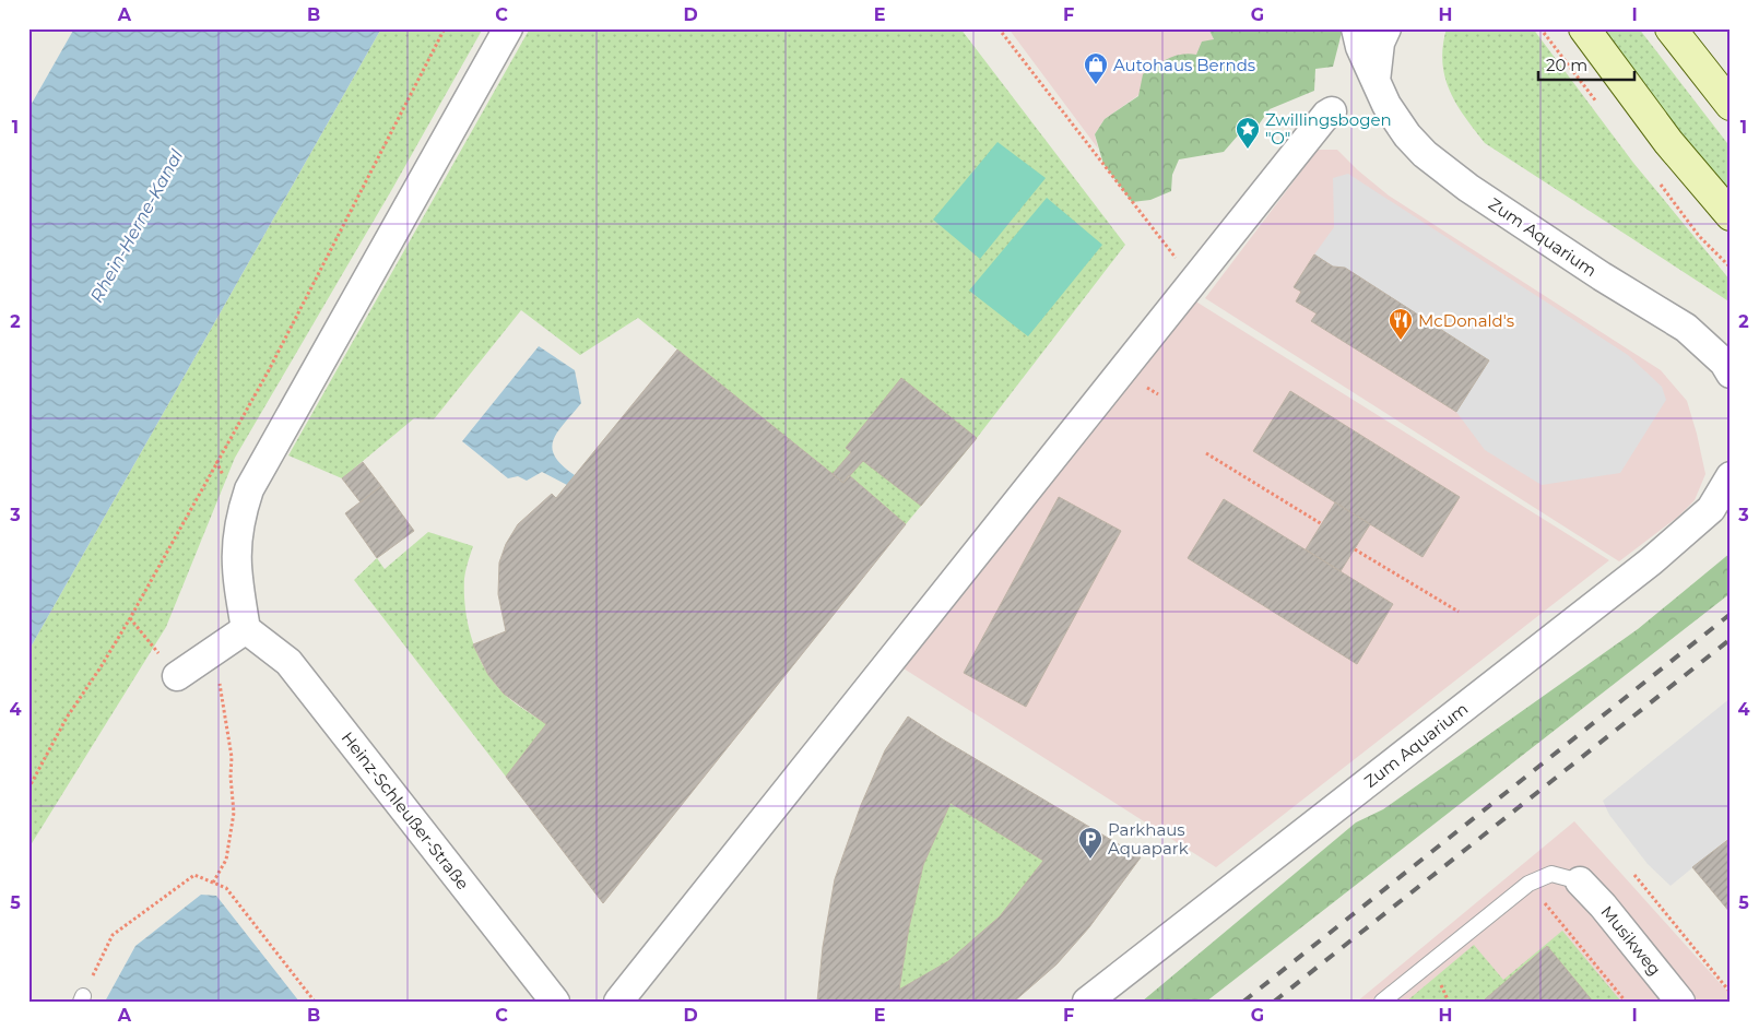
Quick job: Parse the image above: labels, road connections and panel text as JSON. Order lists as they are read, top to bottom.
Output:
{
  "streets": {
    "street": ["Zum Aquarium", "Heinz-Schleußer-Straße", "Musikweg"]
  },
  "water": ["Rhein-Herne-Kanal"],
  "places": {
    "shop": ["Autohaus Bernds"],
    "place": ["Zwillingsbogen \"O\""],
    "restaurant": ["McDonald's"],
    "parking": ["Parkhaus Aquapark"]
  },
  "scale_bar": "20 m",
  "grid": {
    "columns": [
      "A",
      "B",
      "C",
      "D",
      "E",
      "F",
      "G",
      "H",
      "I"
    ],
    "rows": [
      "1",
      "2",
      "3",
      "4",
      "5"
    ]
  }
}
